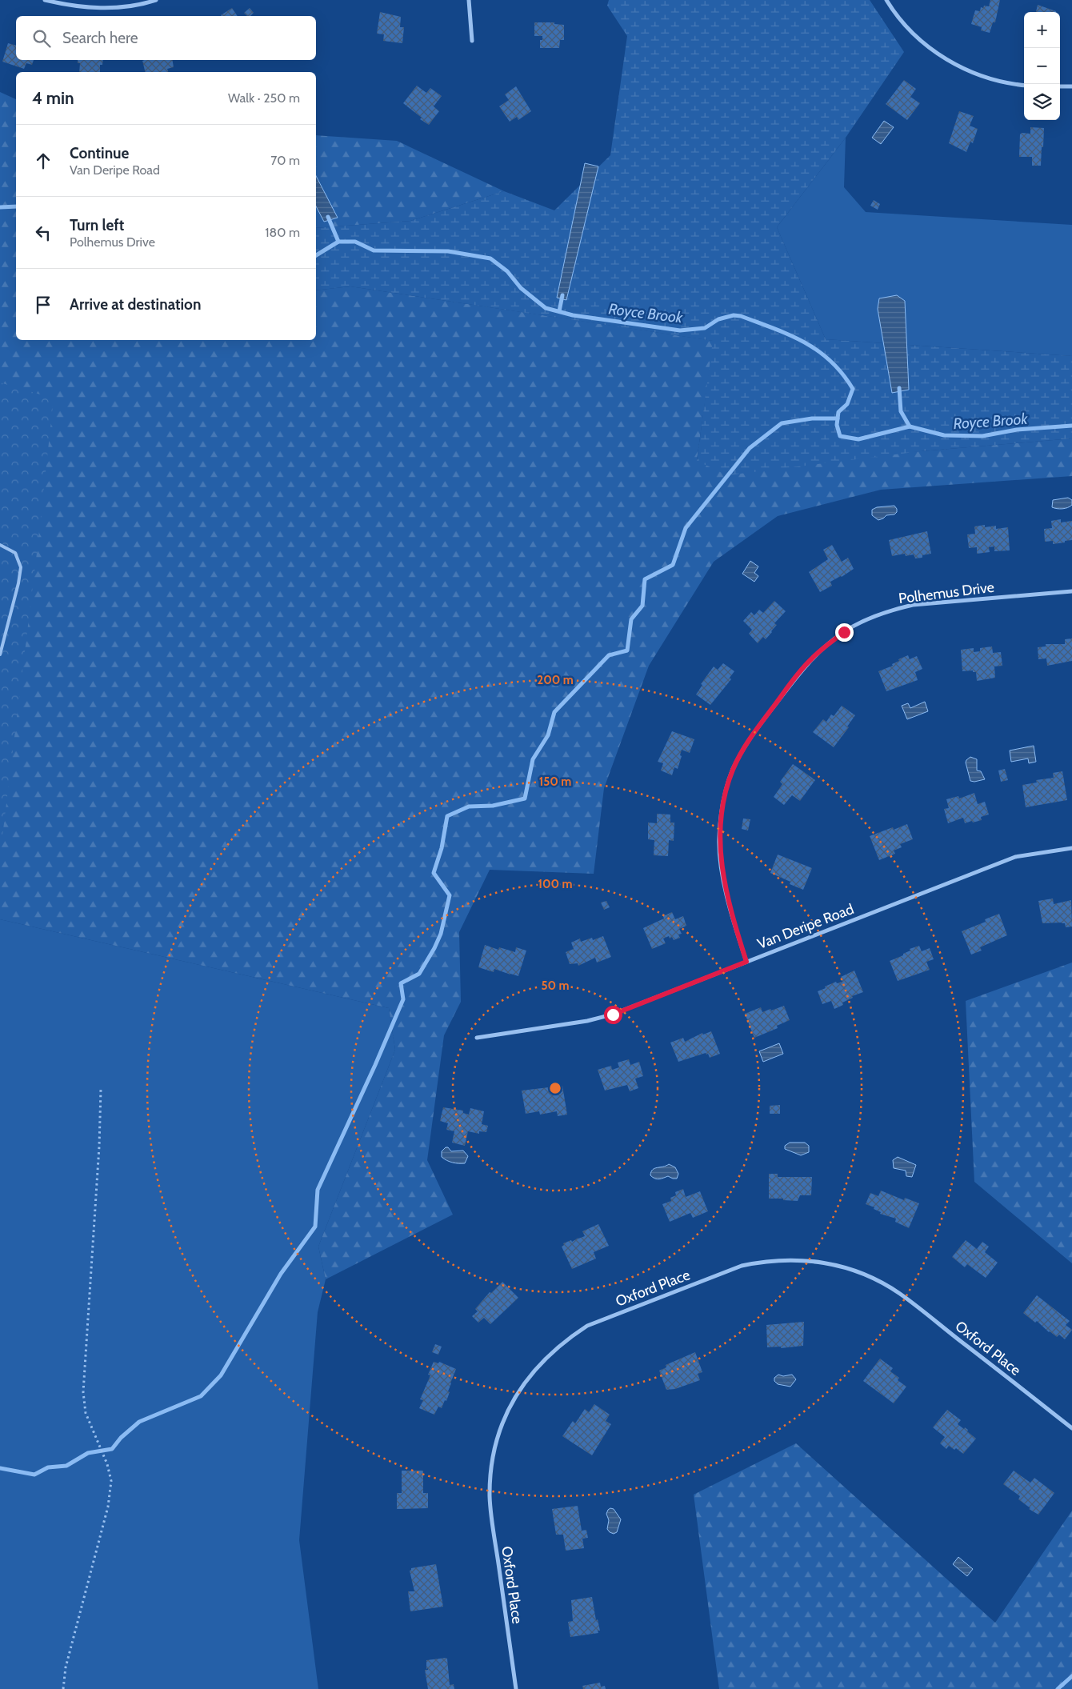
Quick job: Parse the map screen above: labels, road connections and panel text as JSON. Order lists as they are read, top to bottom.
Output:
{
  "streets": {
    "street": ["Polhemus Drive", "Van Deripe Road", "Oxford Place"]
  },
  "crossings": [
    ["Polhemus Drive", "Van Deripe Road"]
  ],
  "water": ["Royce Brook"],
  "page": {
    "map_buttons": ["+", "−"],
    "search": "Search here",
    "heading": ["4 min", "Walk · 250 m"],
    "list": [
      ["Continue", "Van Deripe Road", "70 m"],
      ["Turn left", "Polhemus Drive", "180 m"],
      "Arrive at destination"
    ]
  },
  "rings": [
    "200 m",
    "150 m",
    "100 m",
    "50 m"
  ]
}
